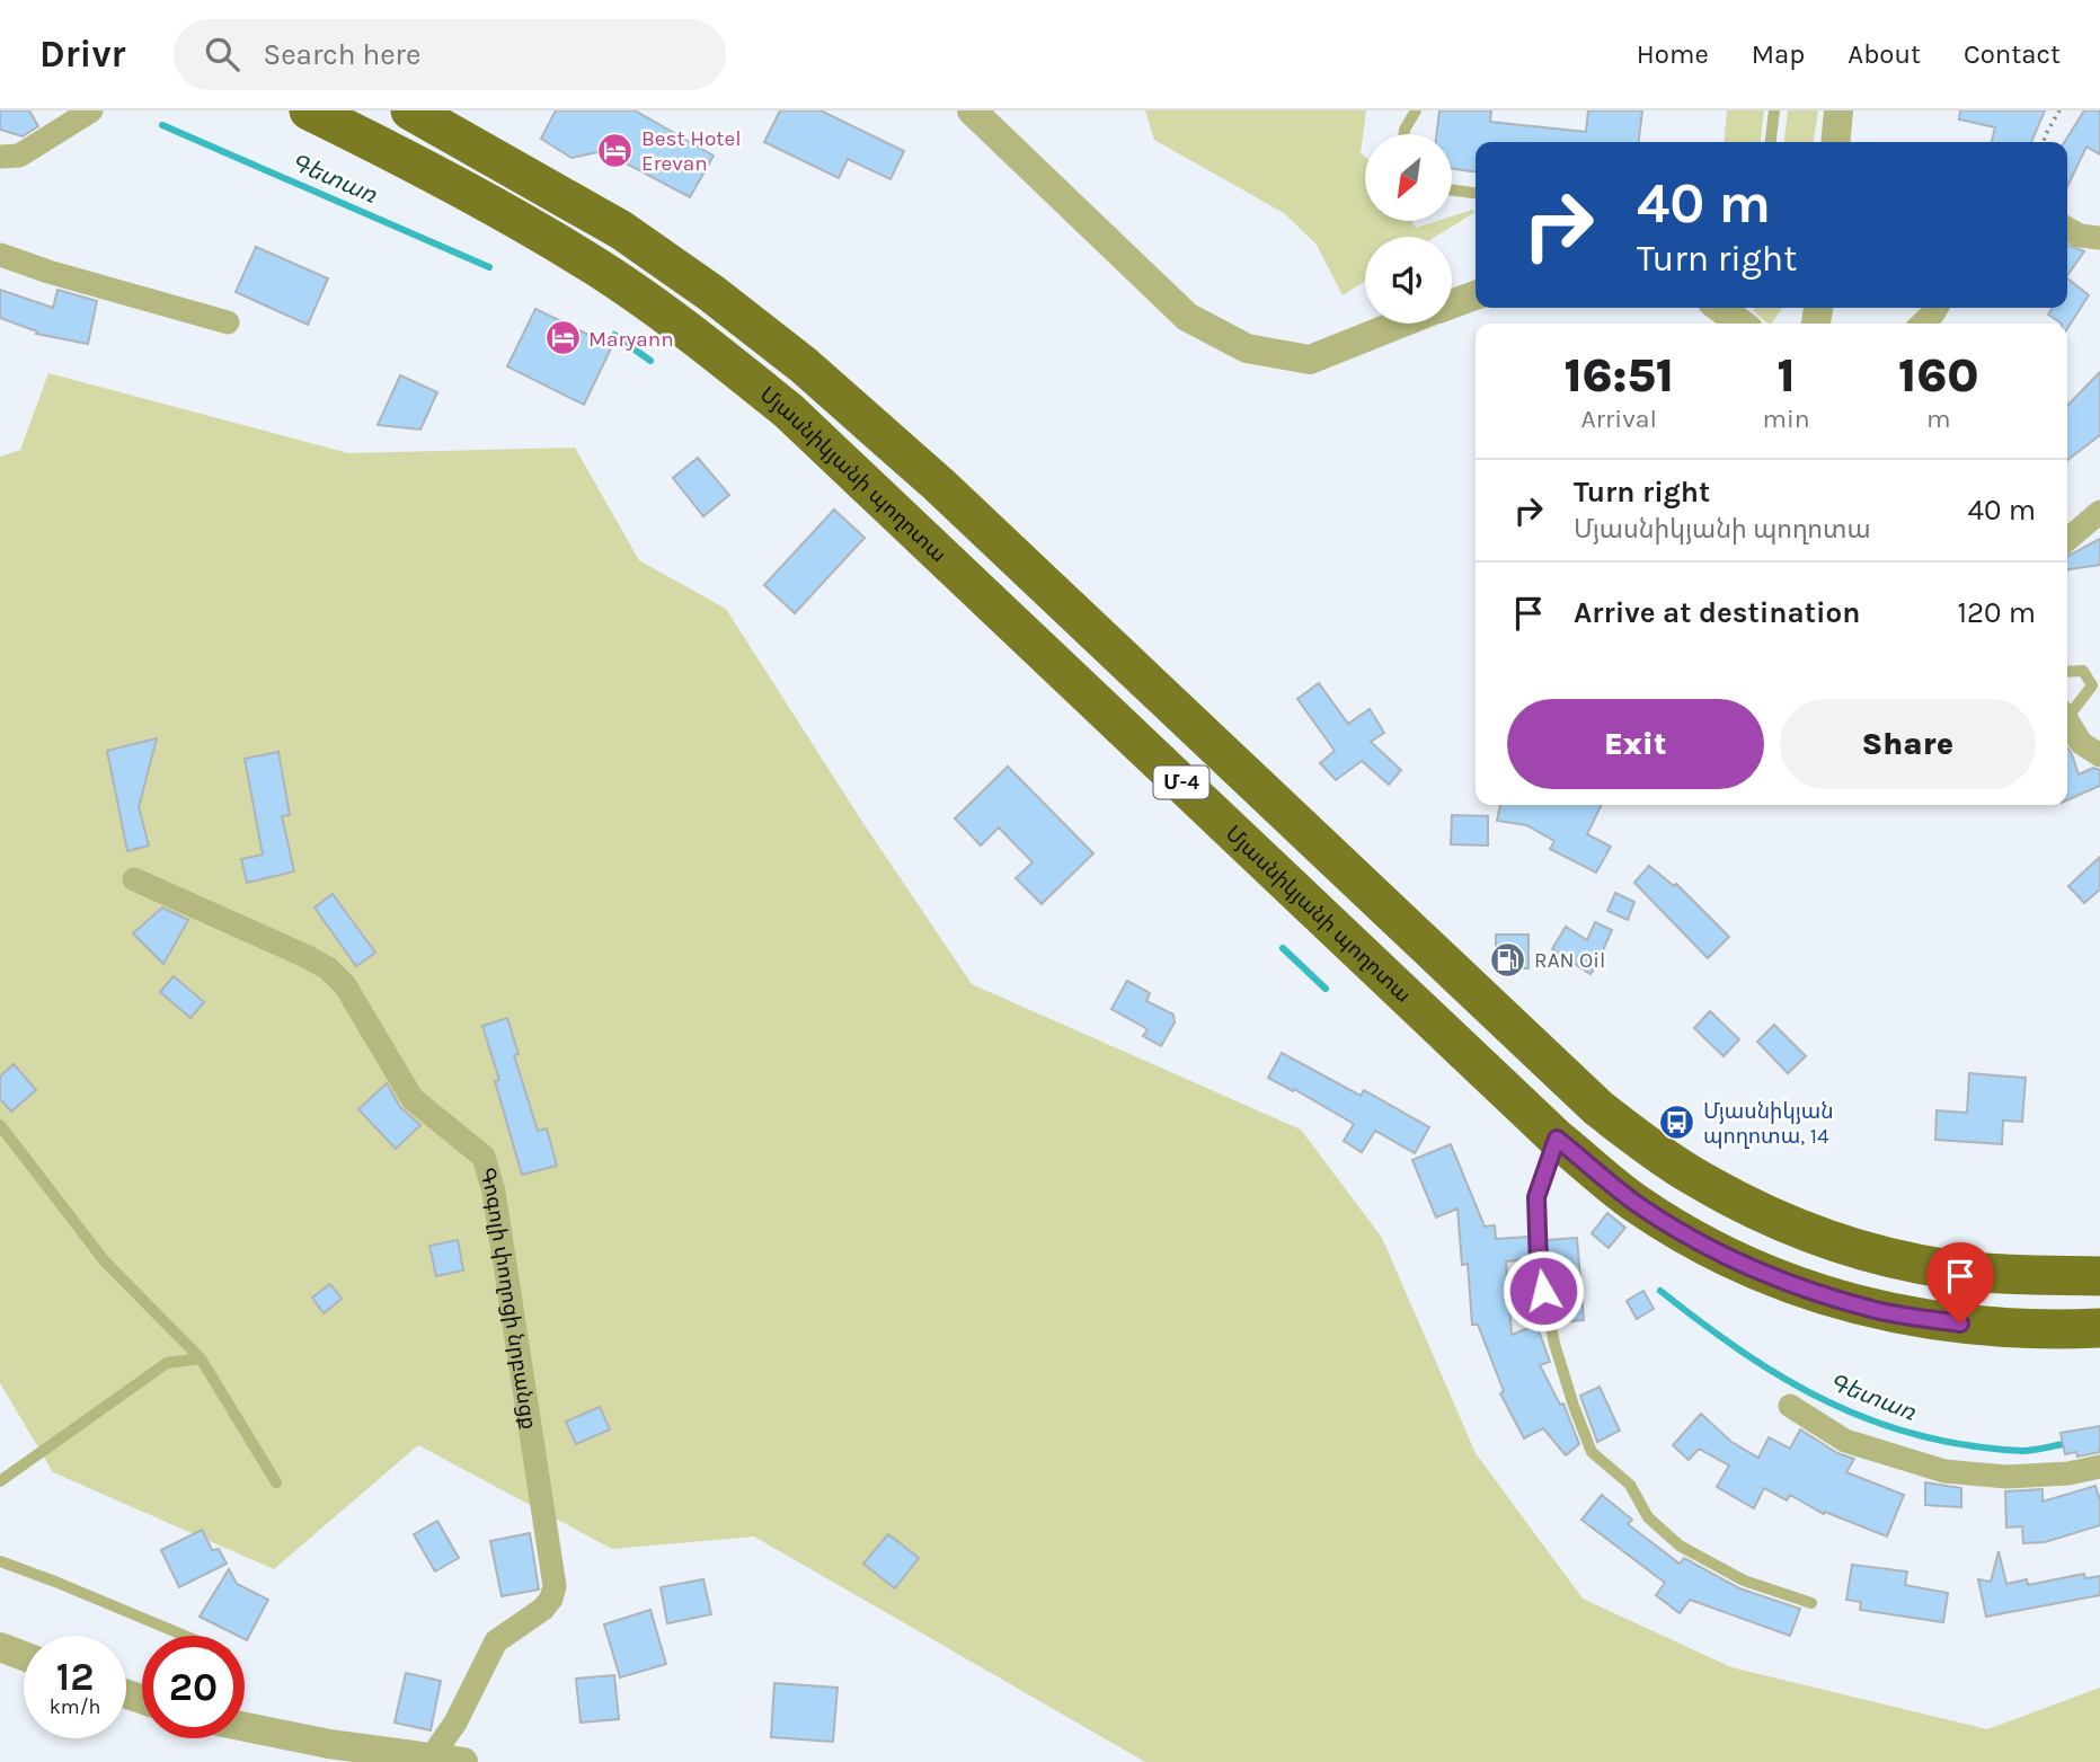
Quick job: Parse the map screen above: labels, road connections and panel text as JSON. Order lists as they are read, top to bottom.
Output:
{
  "streets": {
    "highway": ["Մյասնիկյանի պողոտա", "Մ-4"],
    "street": ["Գոգոլի փողոցի նրբանցք"]
  },
  "water": ["Գետառ"],
  "places": {
    "hotel": ["Best Hotel Erevan", "Maryann"],
    "fuel station": ["RAN Oil"],
    "bus stop": ["Մյասնիկյան պողոտա, 14"]
  },
  "north": "bottom left",
  "page": {
    "header": "Drivr",
    "search": "Search here",
    "nav": [
      "Home",
      "Map",
      "About",
      "Contact"
    ],
    "turn": ["40 m", "Turn right"],
    "eta": [
      "16:51",
      "Arrival",
      "1",
      "min",
      "160",
      "m"
    ],
    "list": [
      {
        "name": "Turn right",
        "note": "Մյասնիկյանի պողոտա",
        "value": "40 m"
      },
      {
        "name": "Arrive at destination",
        "value": "120 m"
      }
    ],
    "buttons": ["Exit", "Share"],
    "speed": "12 km/h",
    "limit": "20"
  }
}
